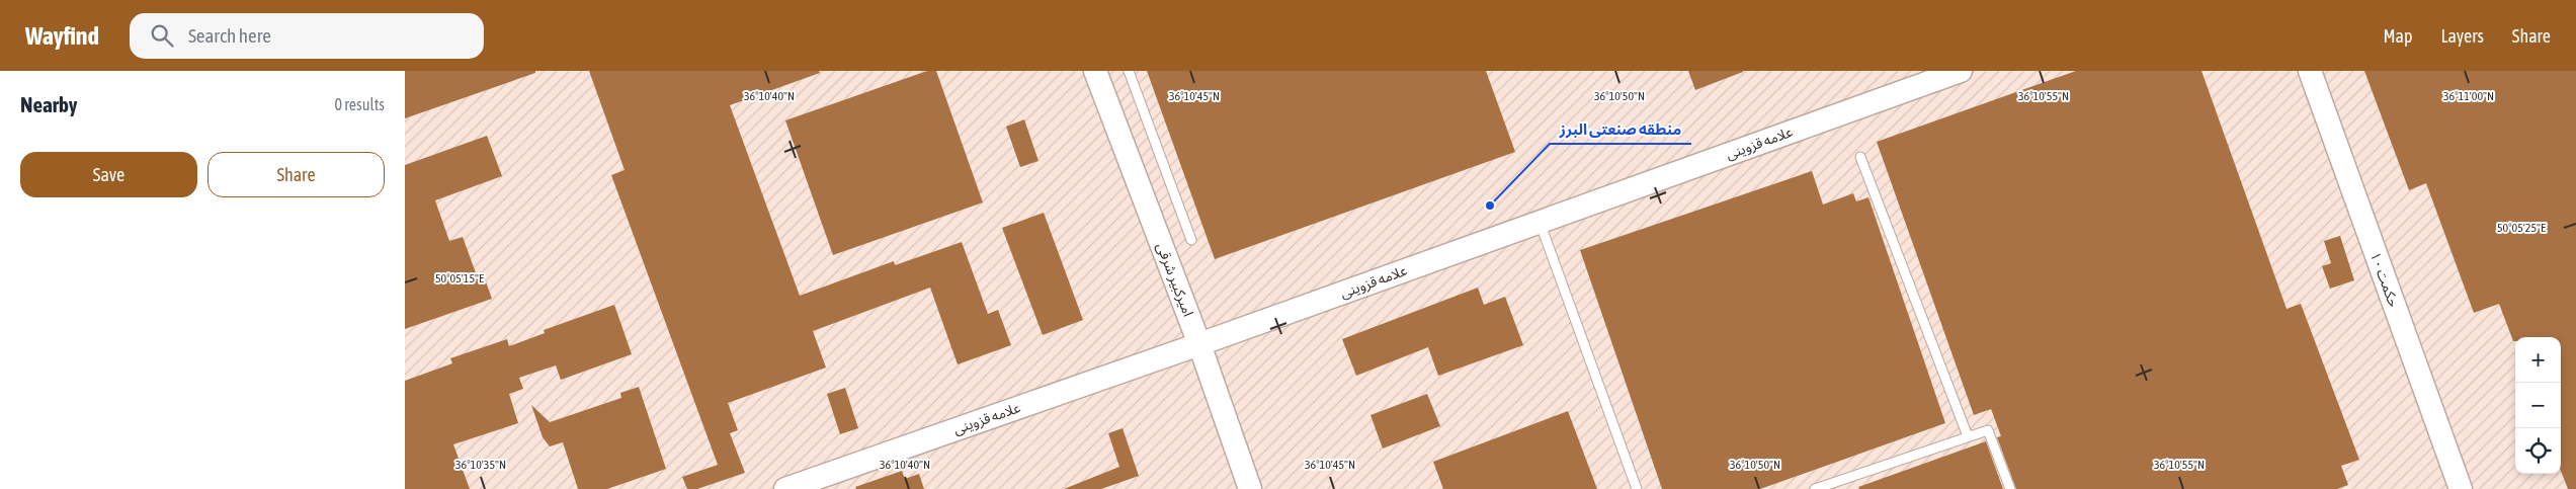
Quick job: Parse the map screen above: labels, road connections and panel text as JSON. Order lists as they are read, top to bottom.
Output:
{
  "streets": {
    "street": ["علامه قزوینی", "امیرکبیر شرقی", "حکمت ۱۰"]
  },
  "crossings": [
    ["علامه قزوینی", "امیرکبیر شرقی"]
  ],
  "places": ["منطقه صنعتی البرز"],
  "page": {
    "header": "Wayfind",
    "search": "Search here",
    "nav": ["Map", "Layers", "Share"],
    "heading": ["Nearby", "0 results"],
    "buttons": ["Save", "Share"],
    "map_buttons": ["+", "−"]
  },
  "coordinates": [
    "36°10'40\"N",
    "36°10'45\"N",
    "36°10'50\"N",
    "36°10'55\"N",
    "36°11'00\"N",
    "50°05'25\"E",
    "50°05'15\"E",
    "36°10'35\"N"
  ]
}
